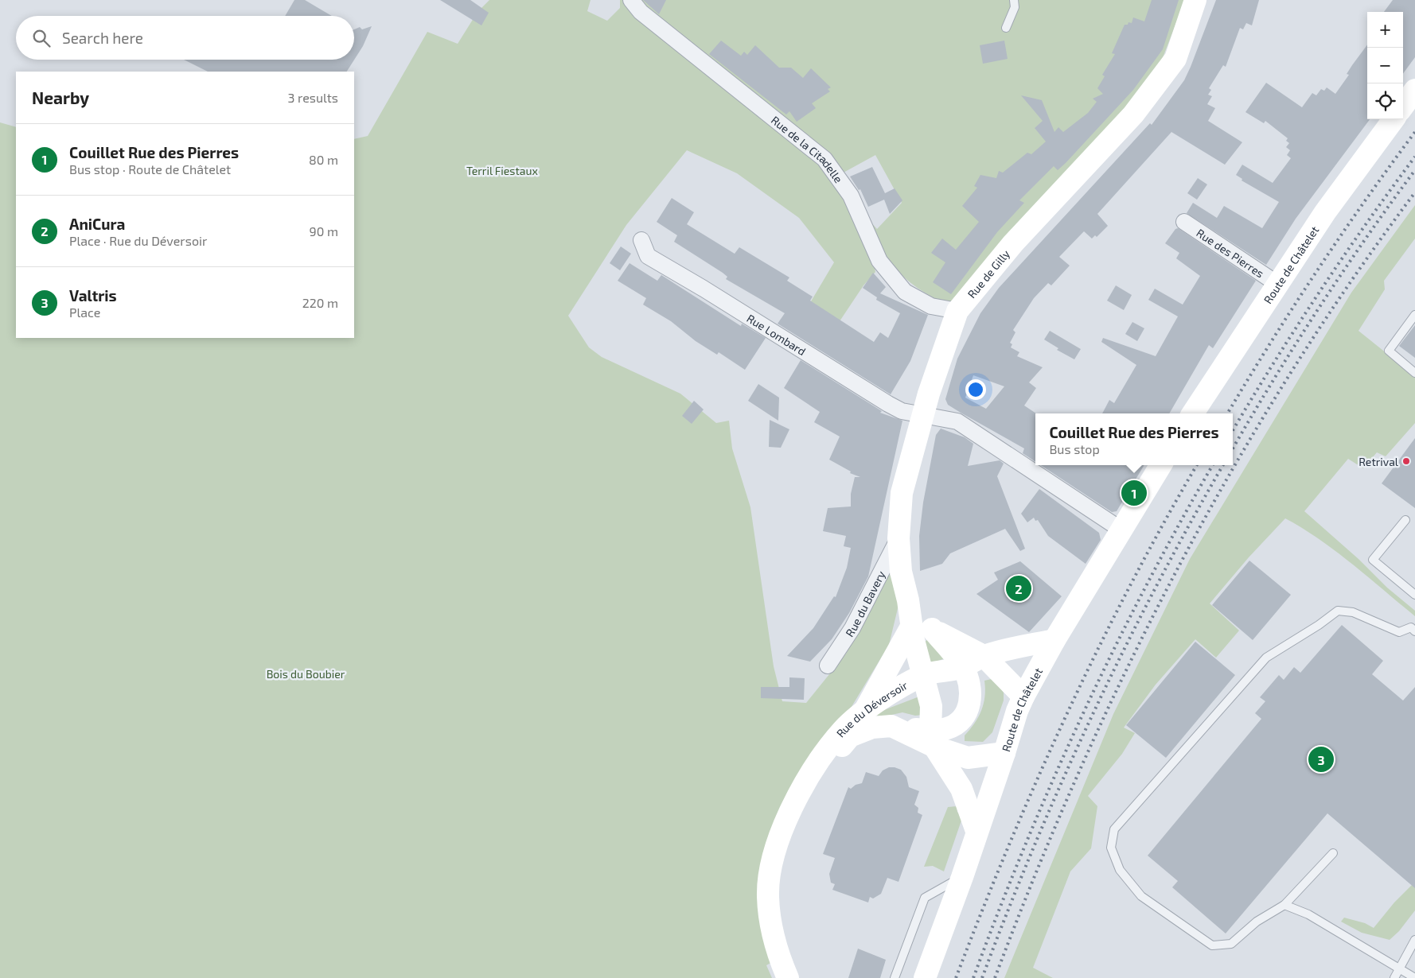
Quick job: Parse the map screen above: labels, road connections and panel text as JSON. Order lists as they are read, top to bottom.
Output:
{
  "streets": {
    "main road": ["Route de Châtelet", "Rue de Gilly", "Rue du Déversoir"],
    "street": [
      "Rue de la Citadelle",
      "Rue des Pierres",
      "Rue Lombard",
      "Rue du Bavery"
    ]
  },
  "crossings": [
    ["Rue de la Citadelle", "Rue de Gilly"],
    ["Rue des Pierres", "Route de Châtelet"],
    ["Route de Châtelet", "Rue du Déversoir"],
    ["Rue de Gilly", "Rue Lombard"],
    ["Rue de Gilly", "Rue du Bavery"],
    ["Rue de Gilly", "Rue du Déversoir"]
  ],
  "parks": ["Terril Fiestaux", "Bois du Boubier"],
  "places": ["Retrival"],
  "page": {
    "map_buttons": ["+", "−"],
    "search": "Search here",
    "heading": ["Nearby", "3 results"],
    "list": [
      {
        "mark": "1",
        "name": "Couillet Rue des Pierres",
        "note": "Bus stop · Route de Châtelet",
        "value": "80 m"
      },
      {
        "mark": "2",
        "name": "AniCura",
        "note": "Place · Rue du Déversoir",
        "value": "90 m"
      },
      {
        "mark": "3",
        "name": "Valtris",
        "note": "Place",
        "value": "220 m"
      }
    ],
    "popup": ["Couillet Rue des Pierres", "Bus stop"],
    "pins": ["1", "2", "3"]
  }
}
